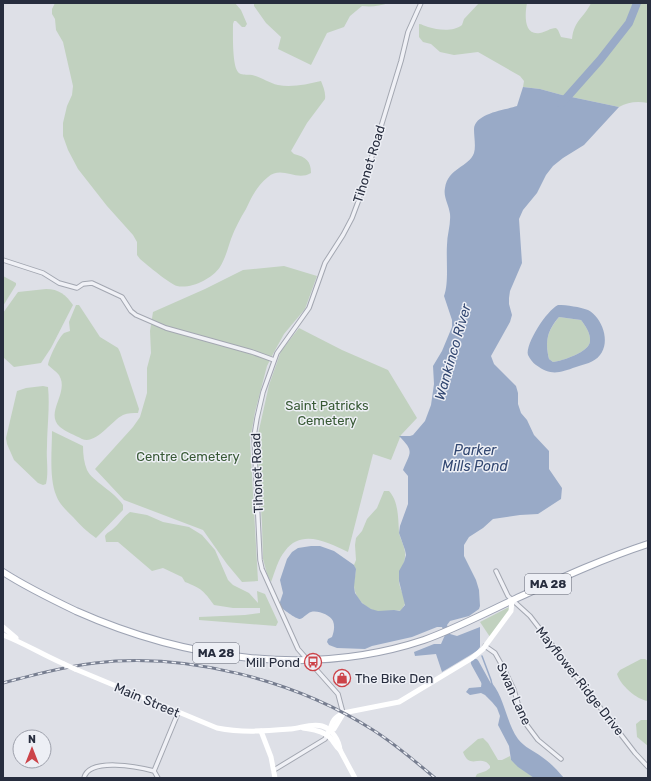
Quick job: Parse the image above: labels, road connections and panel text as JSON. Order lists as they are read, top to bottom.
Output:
{
  "streets": {
    "main road": ["MA 28", "Main Street"],
    "street": ["Tihonet Road", "Mayflower Ridge Drive", "Swan Lane"]
  },
  "crossings": [
    ["Tihonet Road", "MA 28"],
    ["MA 28", "Mayflower Ridge Drive"]
  ],
  "water": ["Wankinco River", "Parker Mills Pond"],
  "parks": ["Saint Patricks Cemetery", "Centre Cemetery"],
  "places": {
    "bus stop": ["Mill Pond"],
    "shop": ["The Bike Den"]
  },
  "north": "top"
}
